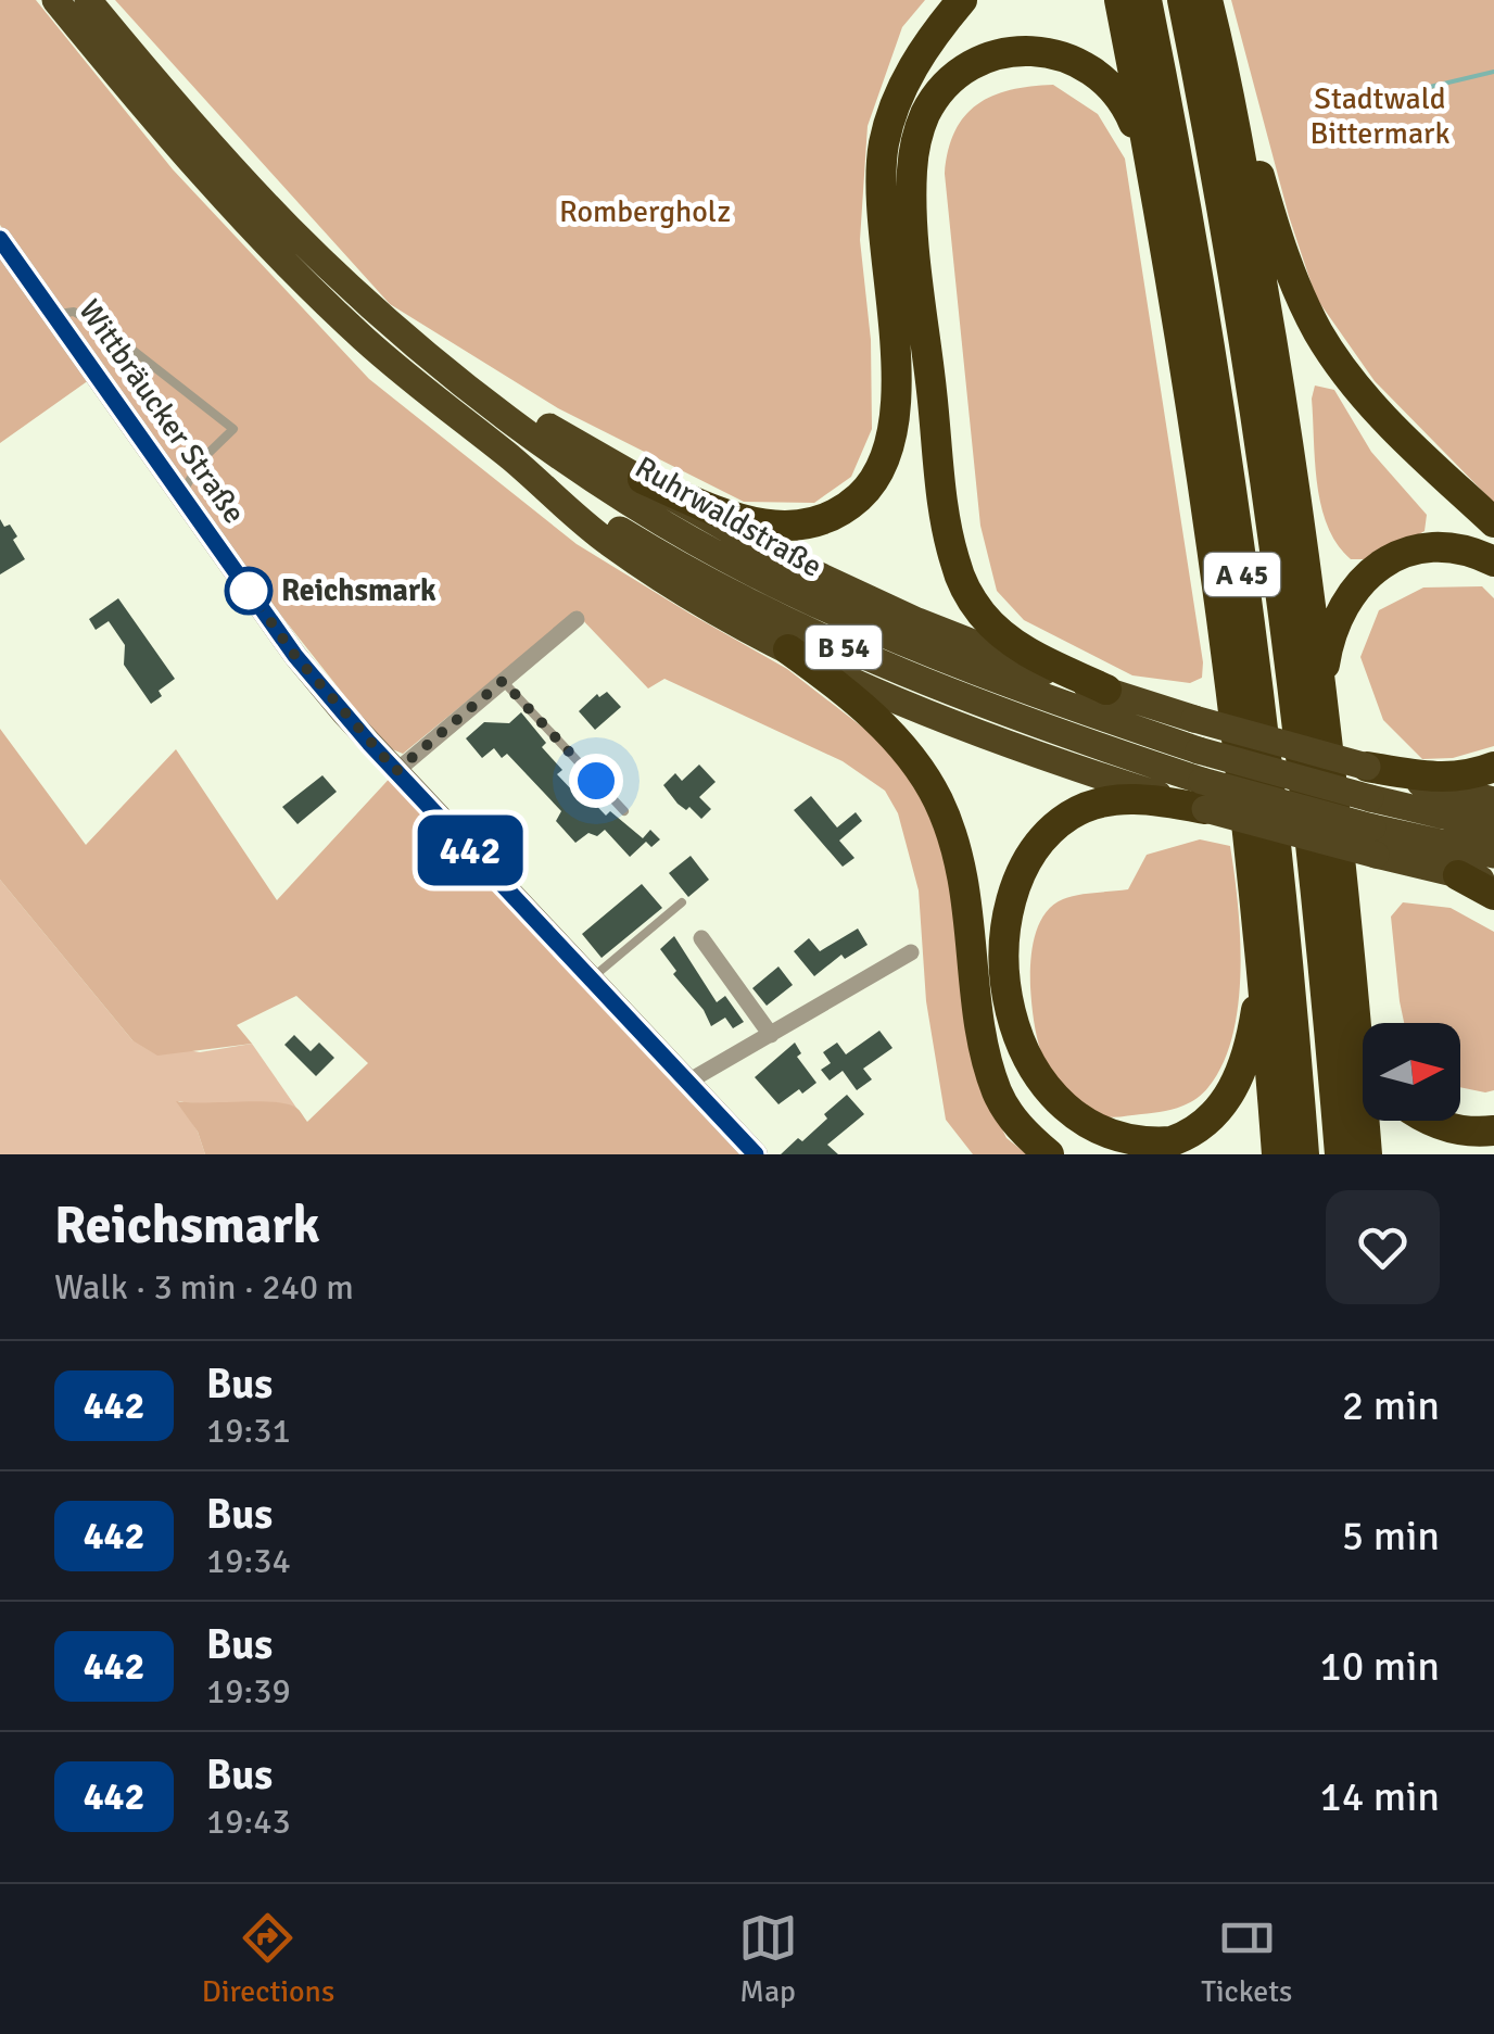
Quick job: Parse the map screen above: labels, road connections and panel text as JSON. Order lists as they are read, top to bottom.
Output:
{
  "streets": {
    "highway": ["Ruhrwaldstraße", "A 45", "B 54"],
    "main road": ["Wittbräucker Straße"]
  },
  "parks": ["Stadtwald Bittermark", "Rombergholz"],
  "places": ["Reichsmark"],
  "lines": ["bus line 442"],
  "north": "right",
  "page": {
    "on_map": "442",
    "heading": ["Reichsmark", "Walk · 3 min · 240 m"],
    "list": [
      {
        "mark": "442",
        "name": "Bus",
        "note": "19:31",
        "value": "2 min"
      },
      {
        "mark": "442",
        "name": "Bus",
        "note": "19:34",
        "value": "5 min"
      },
      {
        "mark": "442",
        "name": "Bus",
        "note": "19:39",
        "value": "10 min"
      },
      {
        "mark": "442",
        "name": "Bus",
        "note": "19:43",
        "value": "14 min"
      }
    ],
    "tabs": ["Directions", "Map", "Tickets"]
  }
}
